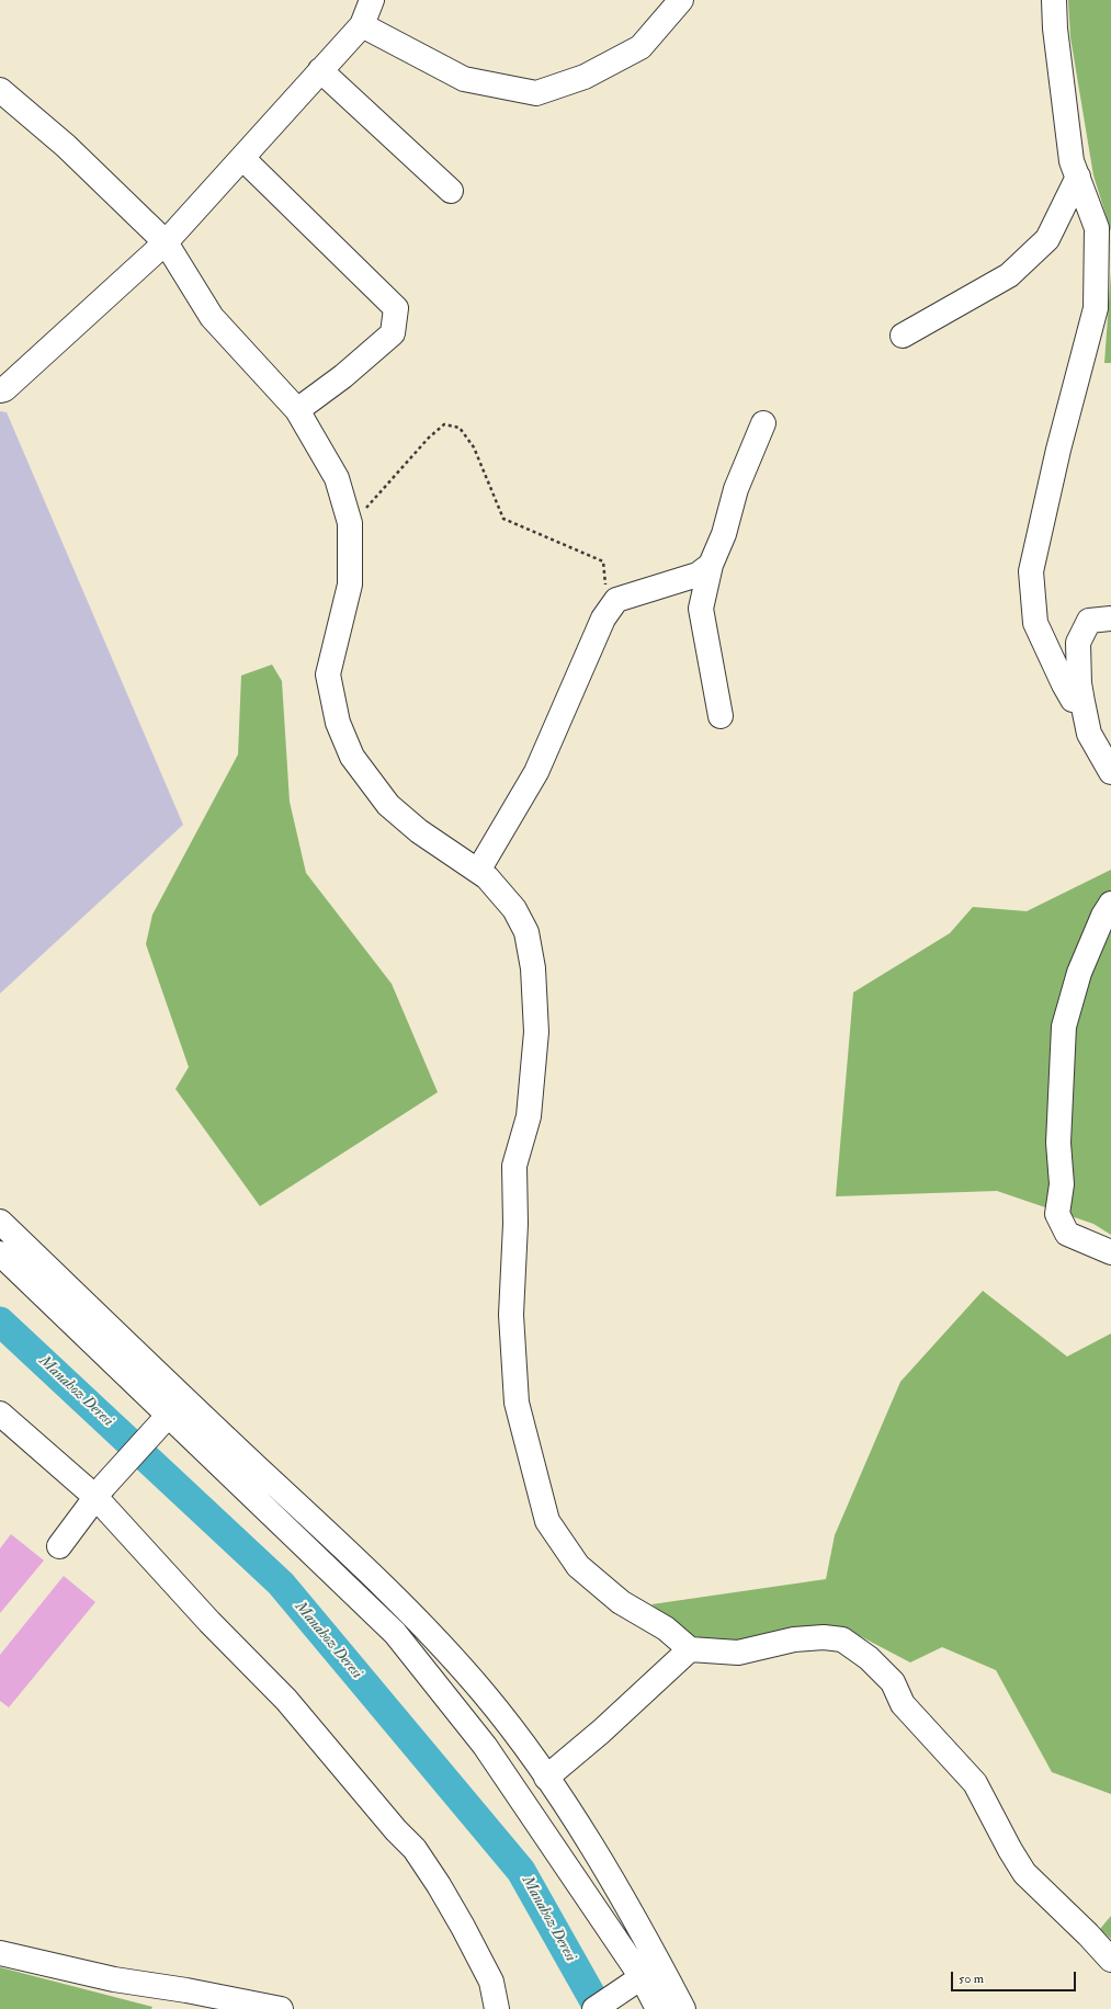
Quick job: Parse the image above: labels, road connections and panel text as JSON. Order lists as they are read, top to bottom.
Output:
{
  "water": ["Manahoz Deresi"],
  "scale_bar": "50 m"
}
